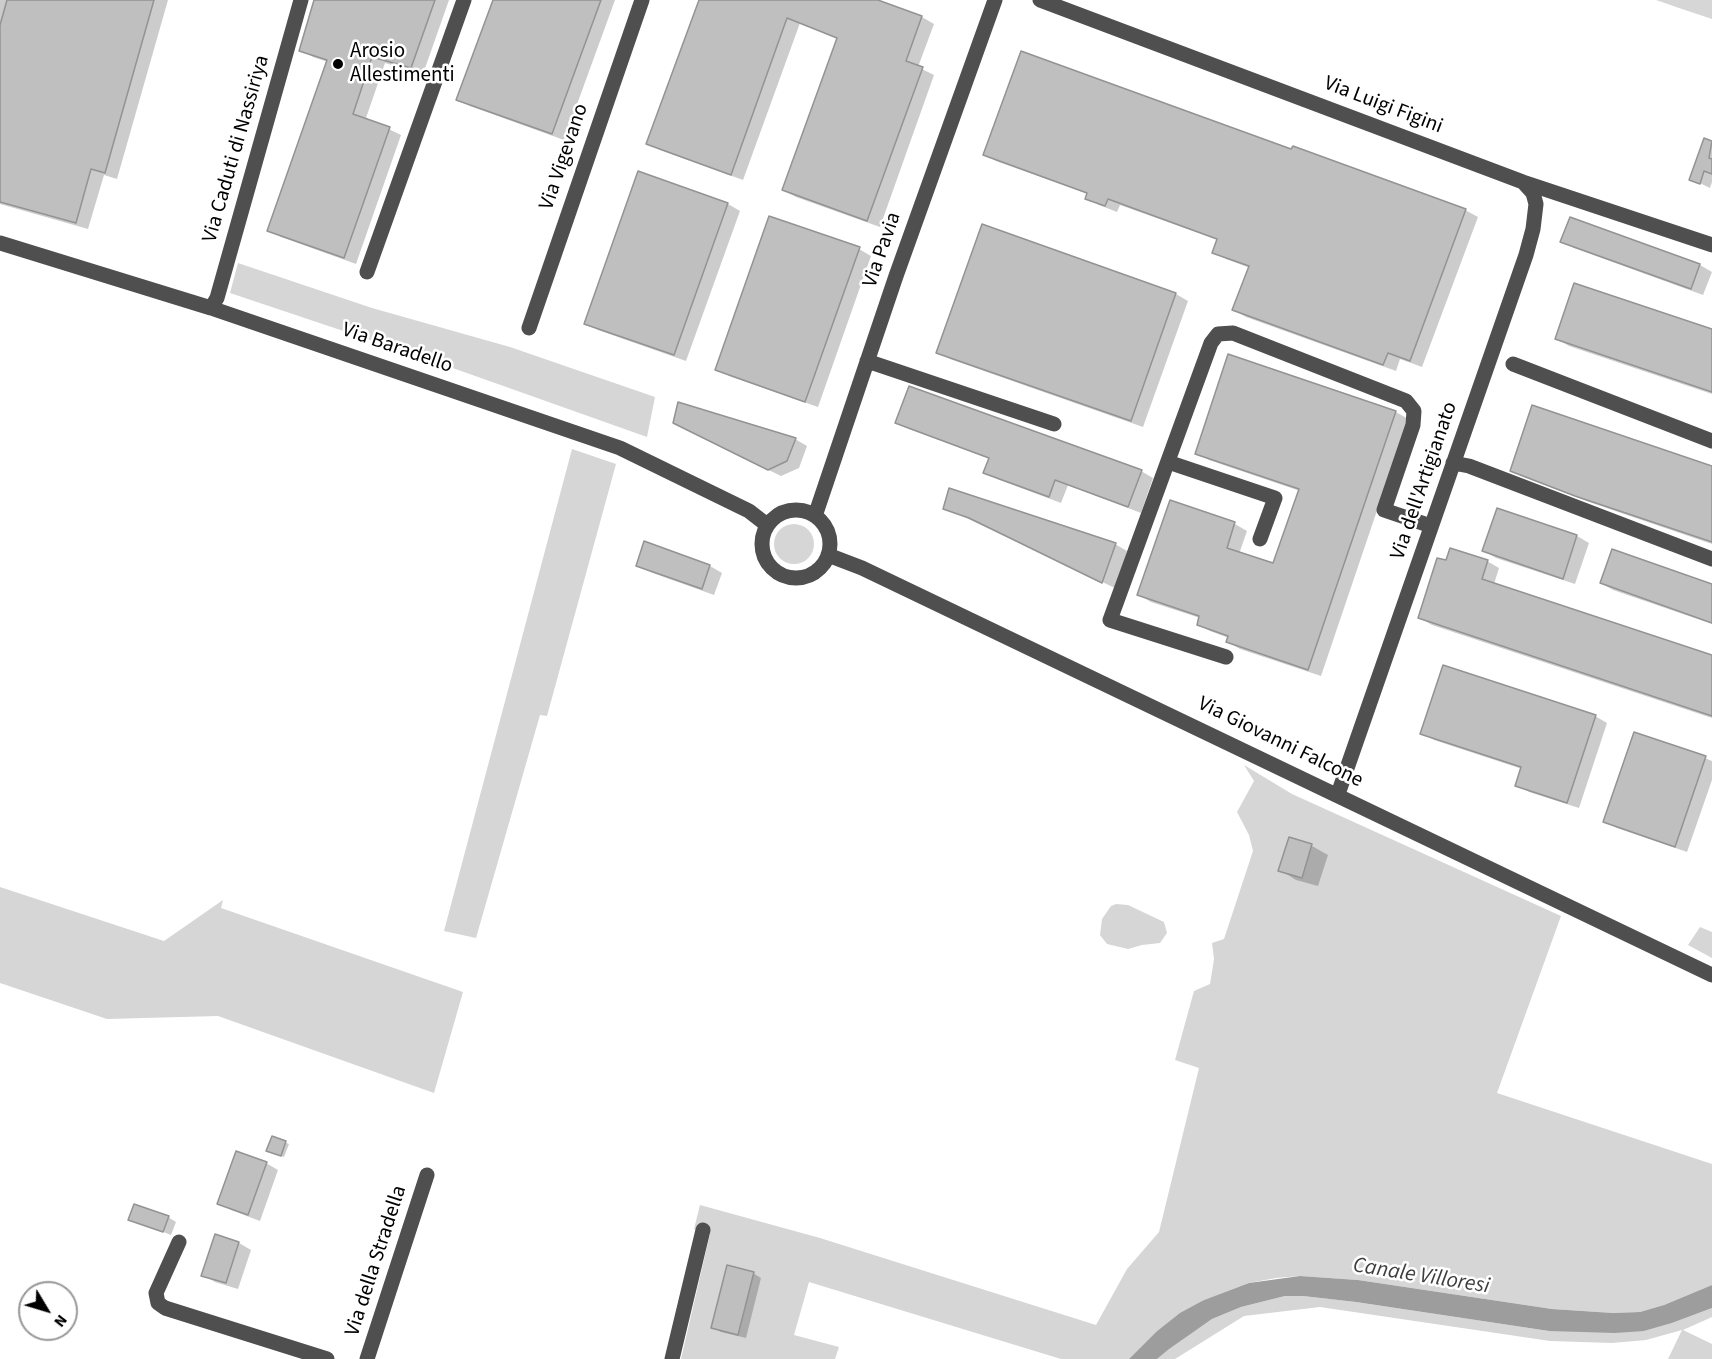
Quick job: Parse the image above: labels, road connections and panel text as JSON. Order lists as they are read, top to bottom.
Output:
{
  "streets": {
    "street": [
      "Via Luigi Figini",
      "Via Caduti di Nassiriya",
      "Via Vigevano",
      "Via Pavia",
      "Via Baradello",
      "Via dell'Artigianato",
      "Via Giovanni Falcone",
      "Via della Stradella"
    ]
  },
  "crossings": [
    ["Via Luigi Figini", "Via dell'Artigianato"],
    ["Via Caduti di Nassiriya", "Via Baradello"],
    ["Via Pavia", "Via Baradello"],
    ["Via Pavia", "Via Giovanni Falcone"],
    ["Via Baradello", "Via Giovanni Falcone"],
    ["Via dell'Artigianato", "Via Giovanni Falcone"]
  ],
  "water": ["Canale Villoresi"],
  "places": ["Arosio Allestimenti"],
  "north": "bottom right"
}
